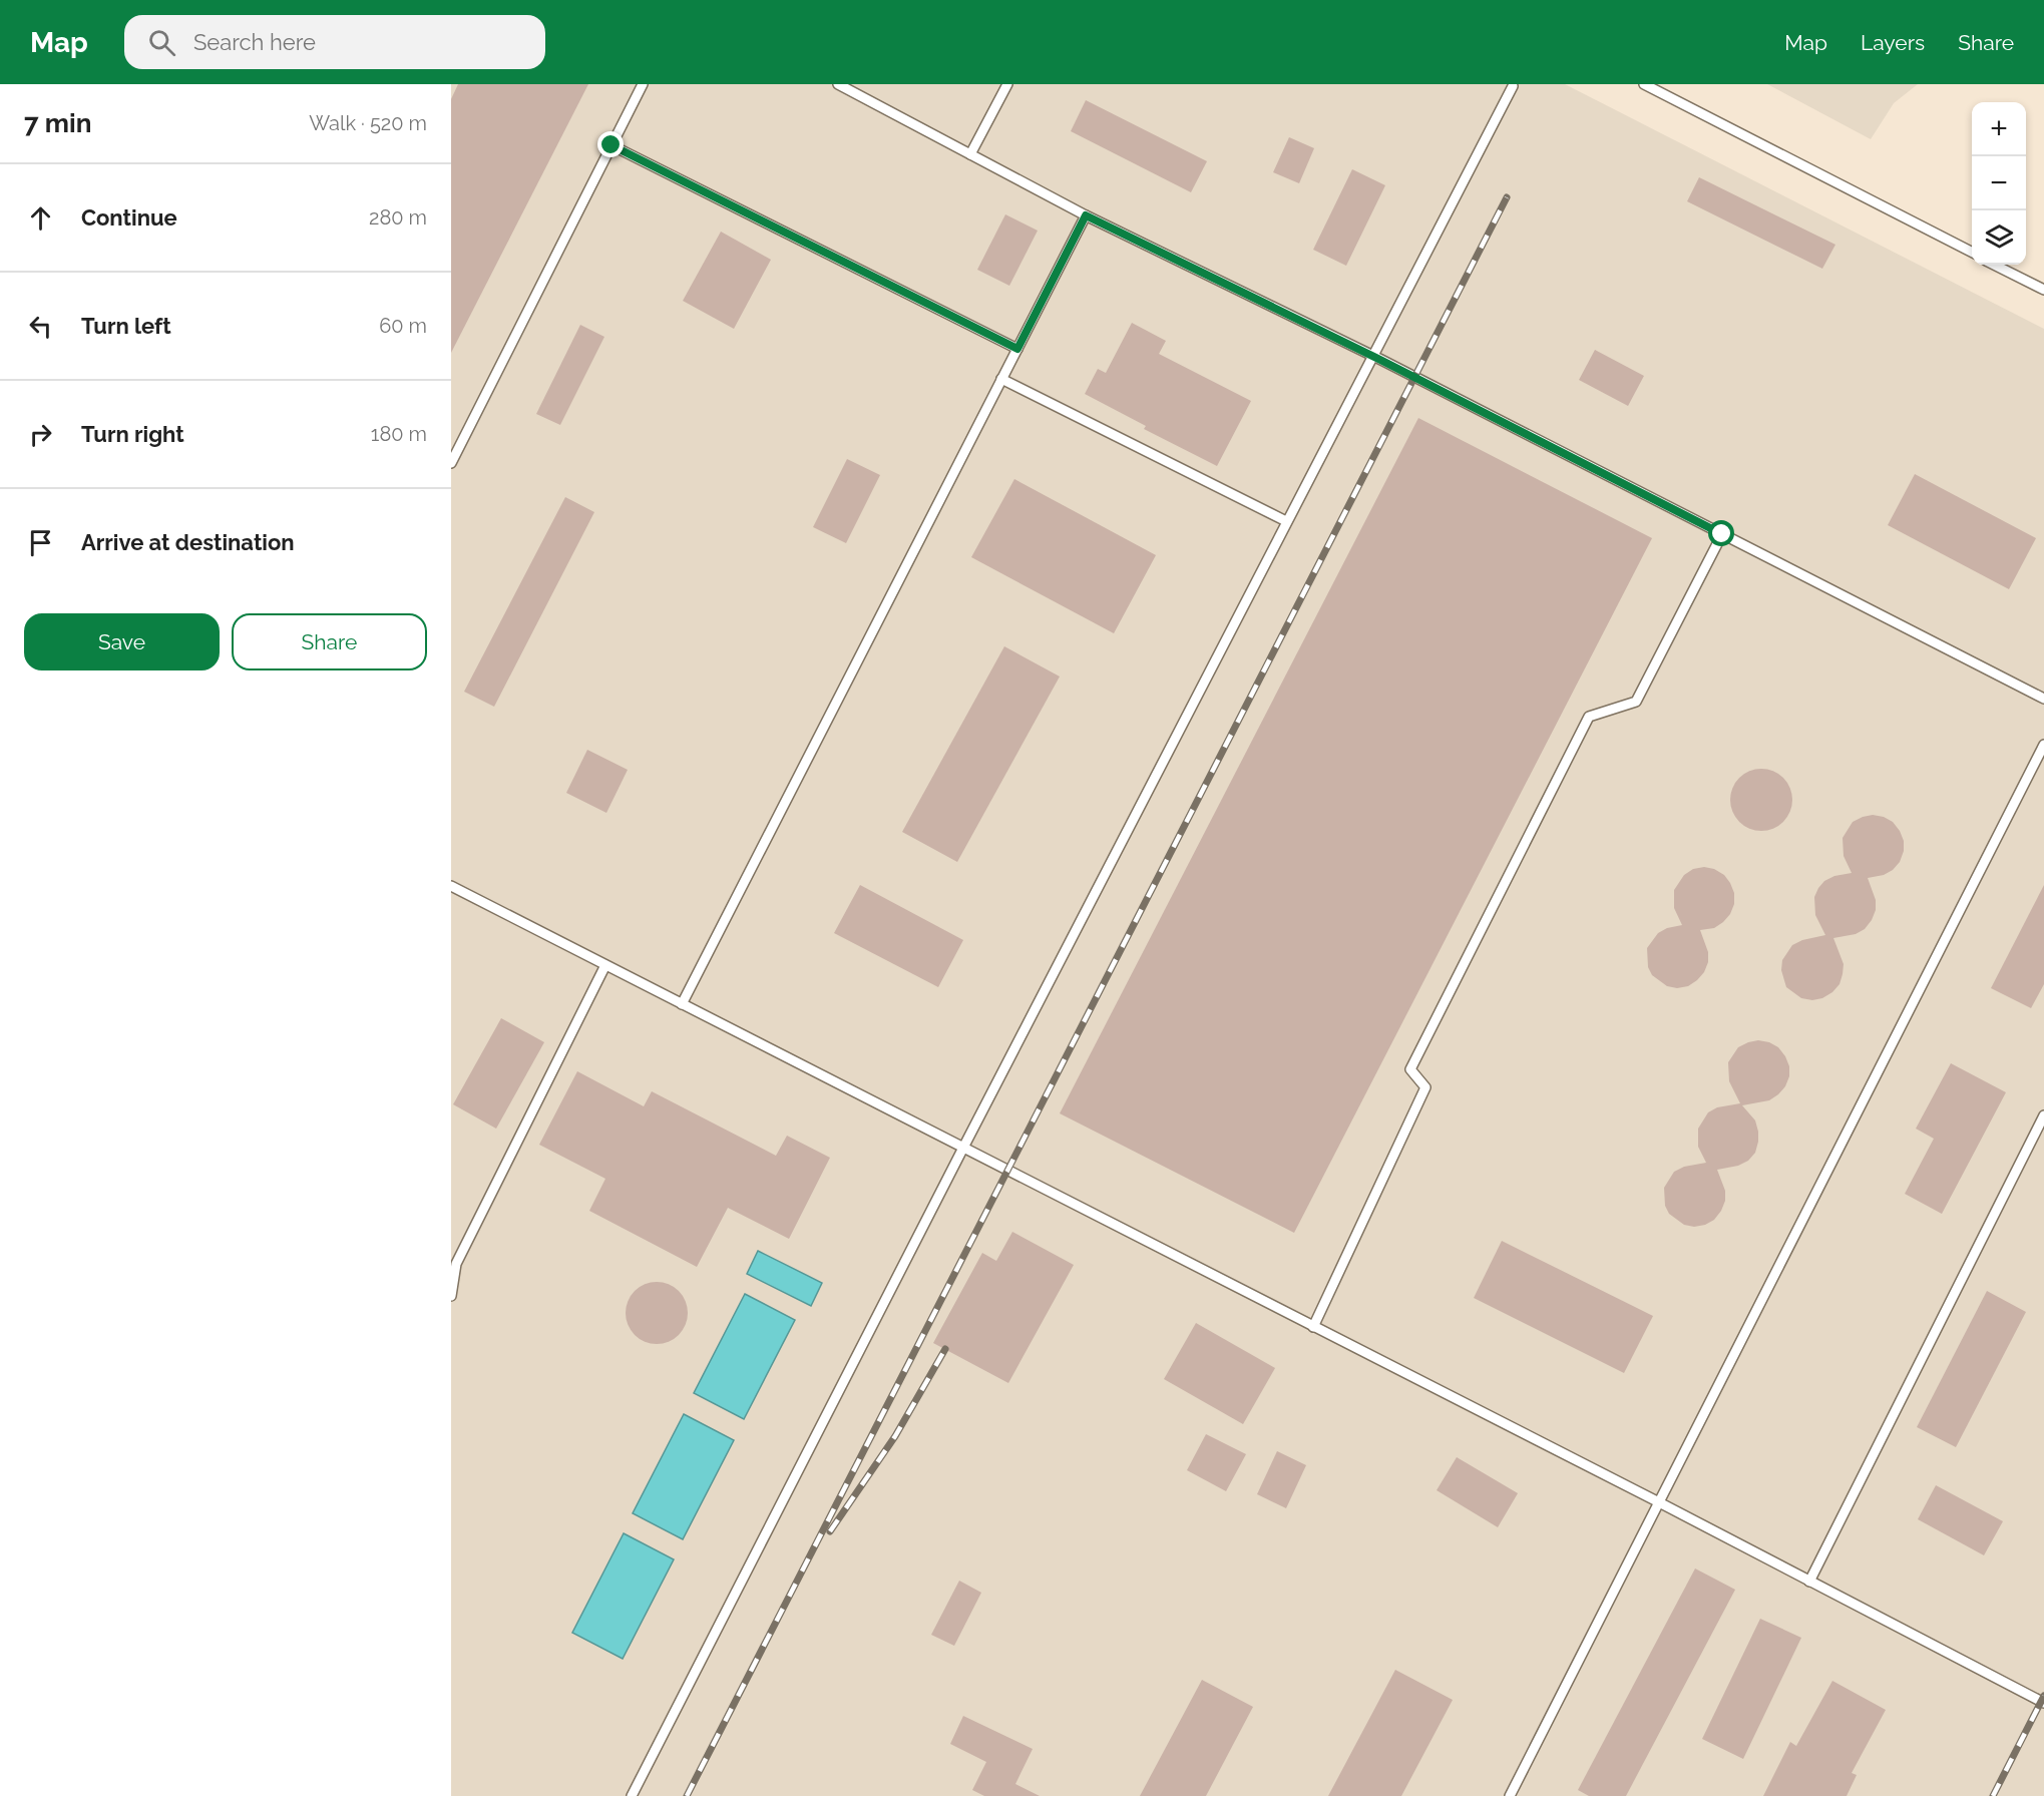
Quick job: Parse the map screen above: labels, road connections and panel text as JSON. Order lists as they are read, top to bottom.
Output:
{
  "page": {
    "header": "Map",
    "search": "Search here",
    "nav": ["Map", "Layers", "Share"],
    "heading": ["7 min", "Walk · 520 m"],
    "map_buttons": ["+", "−"],
    "list": [
      ["Continue", "280 m"],
      ["Turn left", "60 m"],
      ["Turn right", "180 m"],
      "Arrive at destination"
    ],
    "buttons": ["Save", "Share"]
  }
}
